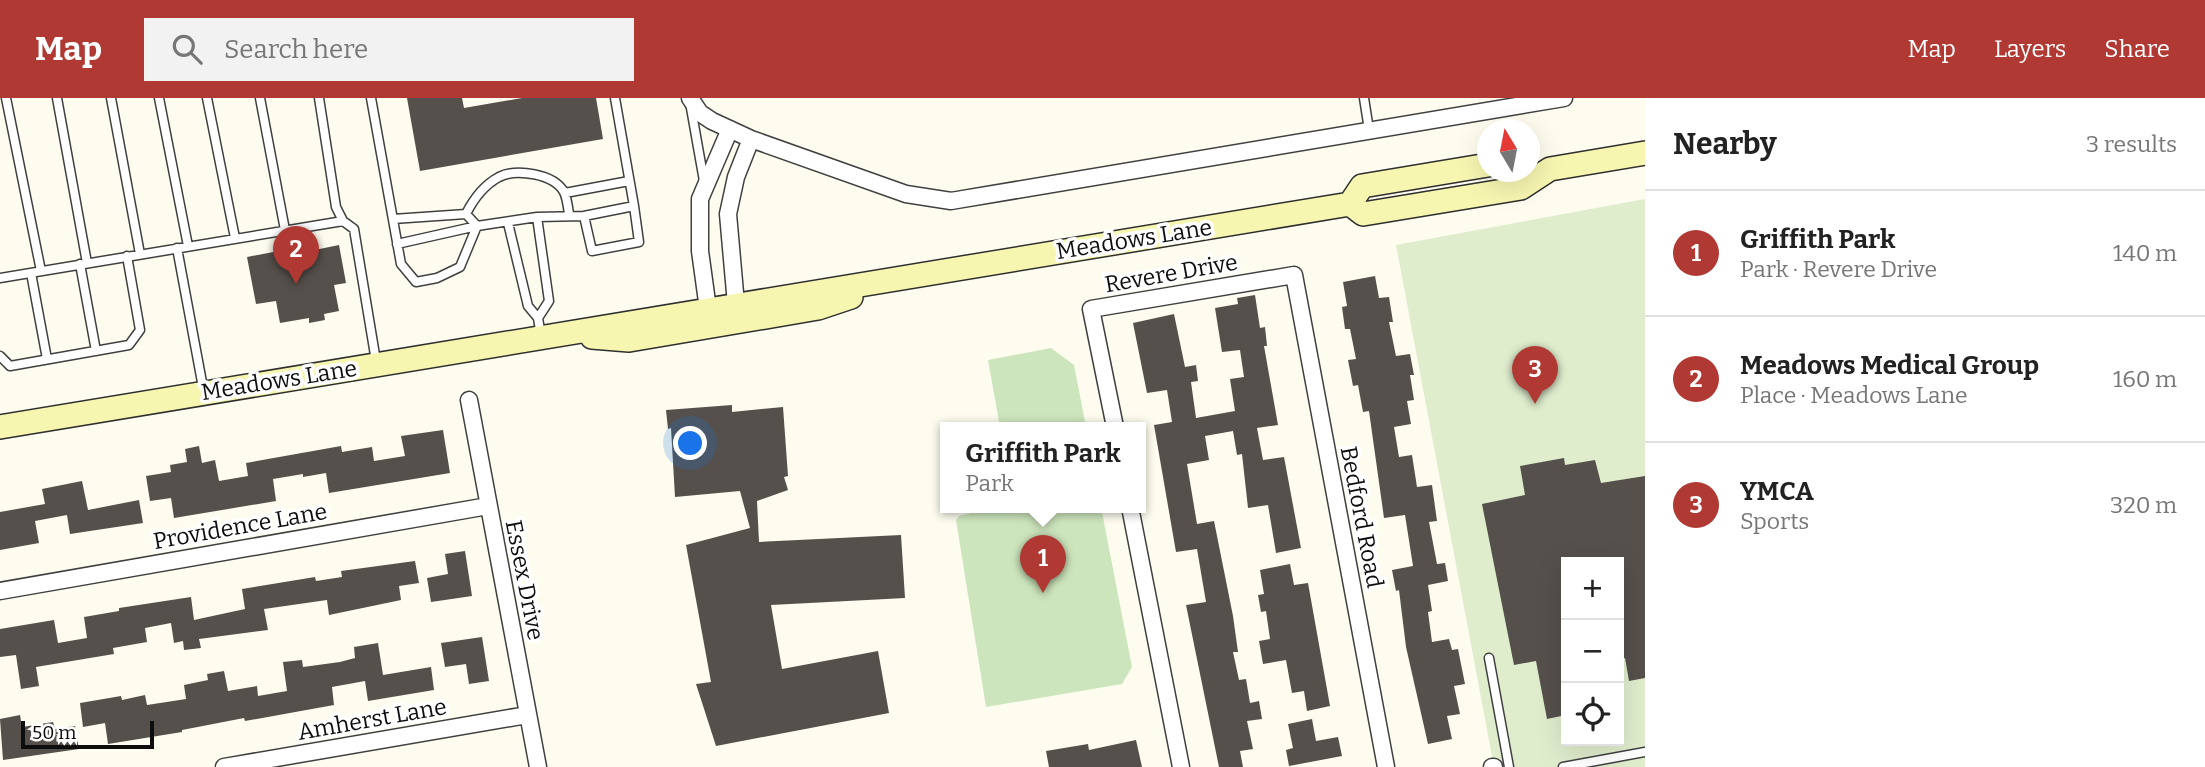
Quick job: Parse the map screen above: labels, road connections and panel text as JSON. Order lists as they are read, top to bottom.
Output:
{
  "streets": {
    "street": [
      "Meadows Lane",
      "Revere Drive",
      "Bedford Road",
      "Providence Lane",
      "Essex Drive",
      "Amherst Lane"
    ]
  },
  "crossings": [
    ["Revere Drive", "Bedford Road"],
    ["Providence Lane", "Essex Drive"],
    ["Essex Drive", "Amherst Lane"]
  ],
  "scale_bar": "50 m",
  "north": "top",
  "page": {
    "header": "Map",
    "search": "Search here",
    "nav": ["Map", "Layers", "Share"],
    "heading": ["Nearby", "3 results"],
    "list": [
      {
        "mark": "1",
        "name": "Griffith Park",
        "note": "Park · Revere Drive",
        "value": "140 m"
      },
      {
        "mark": "2",
        "name": "Meadows Medical Group",
        "note": "Place · Meadows Lane",
        "value": "160 m"
      },
      {
        "mark": "3",
        "name": "YMCA",
        "note": "Sports",
        "value": "320 m"
      }
    ],
    "pins": ["2", "3", "1"],
    "popup": ["Griffith Park", "Park"],
    "map_buttons": ["+", "−"],
    "scale": "50 m"
  }
}
